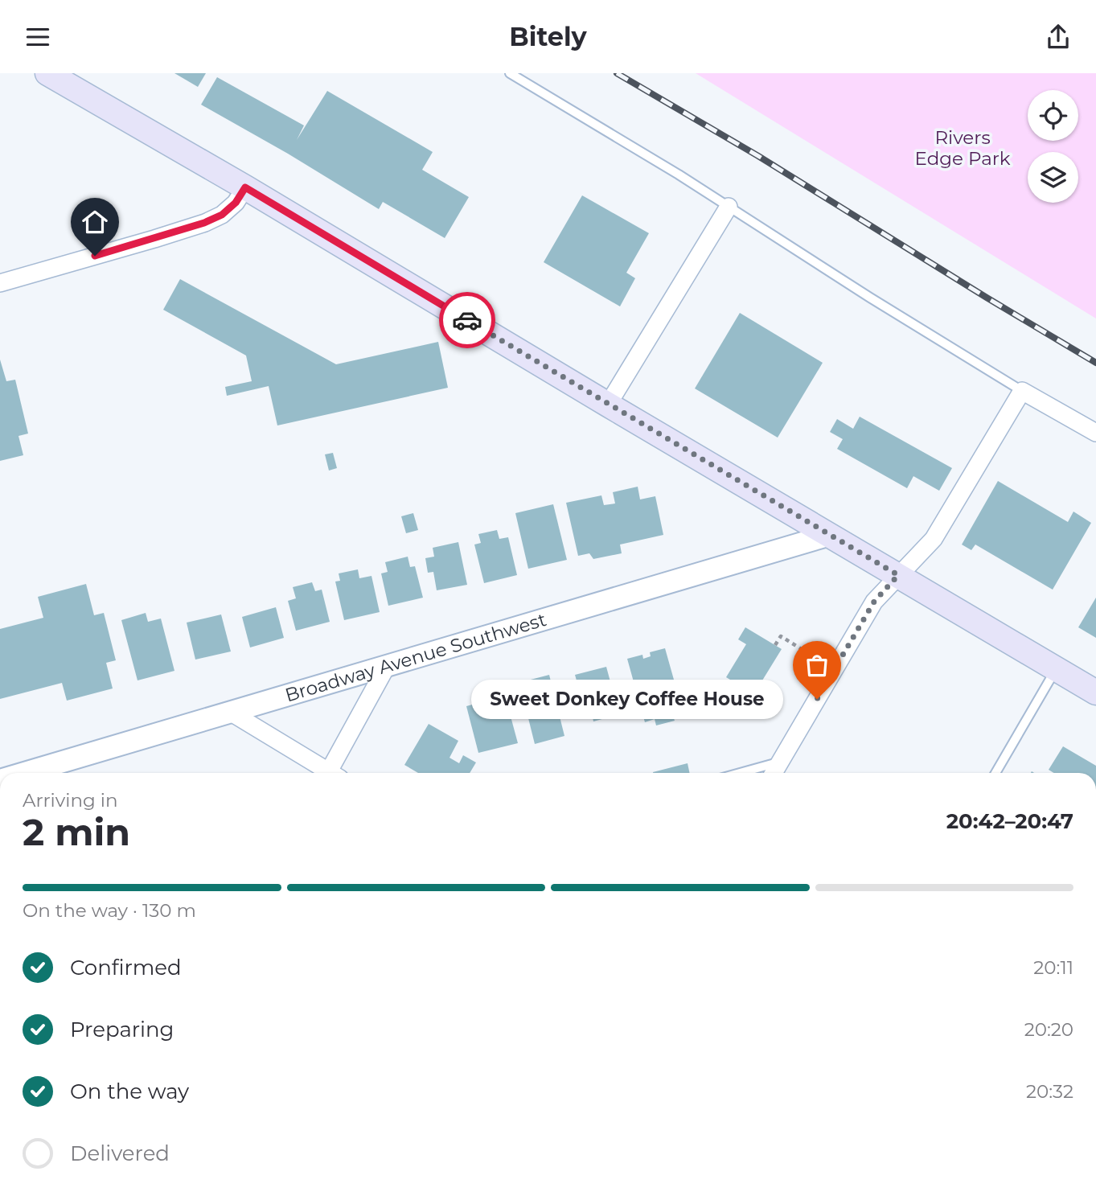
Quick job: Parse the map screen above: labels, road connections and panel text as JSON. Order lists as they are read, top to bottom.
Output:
{
  "streets": {
    "street": ["Broadway Avenue Southwest"]
  },
  "parks": ["Rivers Edge Park"],
  "places": ["Sweet Donkey Coffee House"],
  "page": {
    "header": "Bitely",
    "bubble": "Sweet Donkey Coffee House",
    "heading": ["2 min", "Arriving in", "20:42–20:47"],
    "bar": "On the way · 130 m",
    "list": [
      ["Confirmed", "20:11"],
      ["Preparing", "20:20"],
      ["On the way", "20:32"],
      "Delivered"
    ]
  }
}
